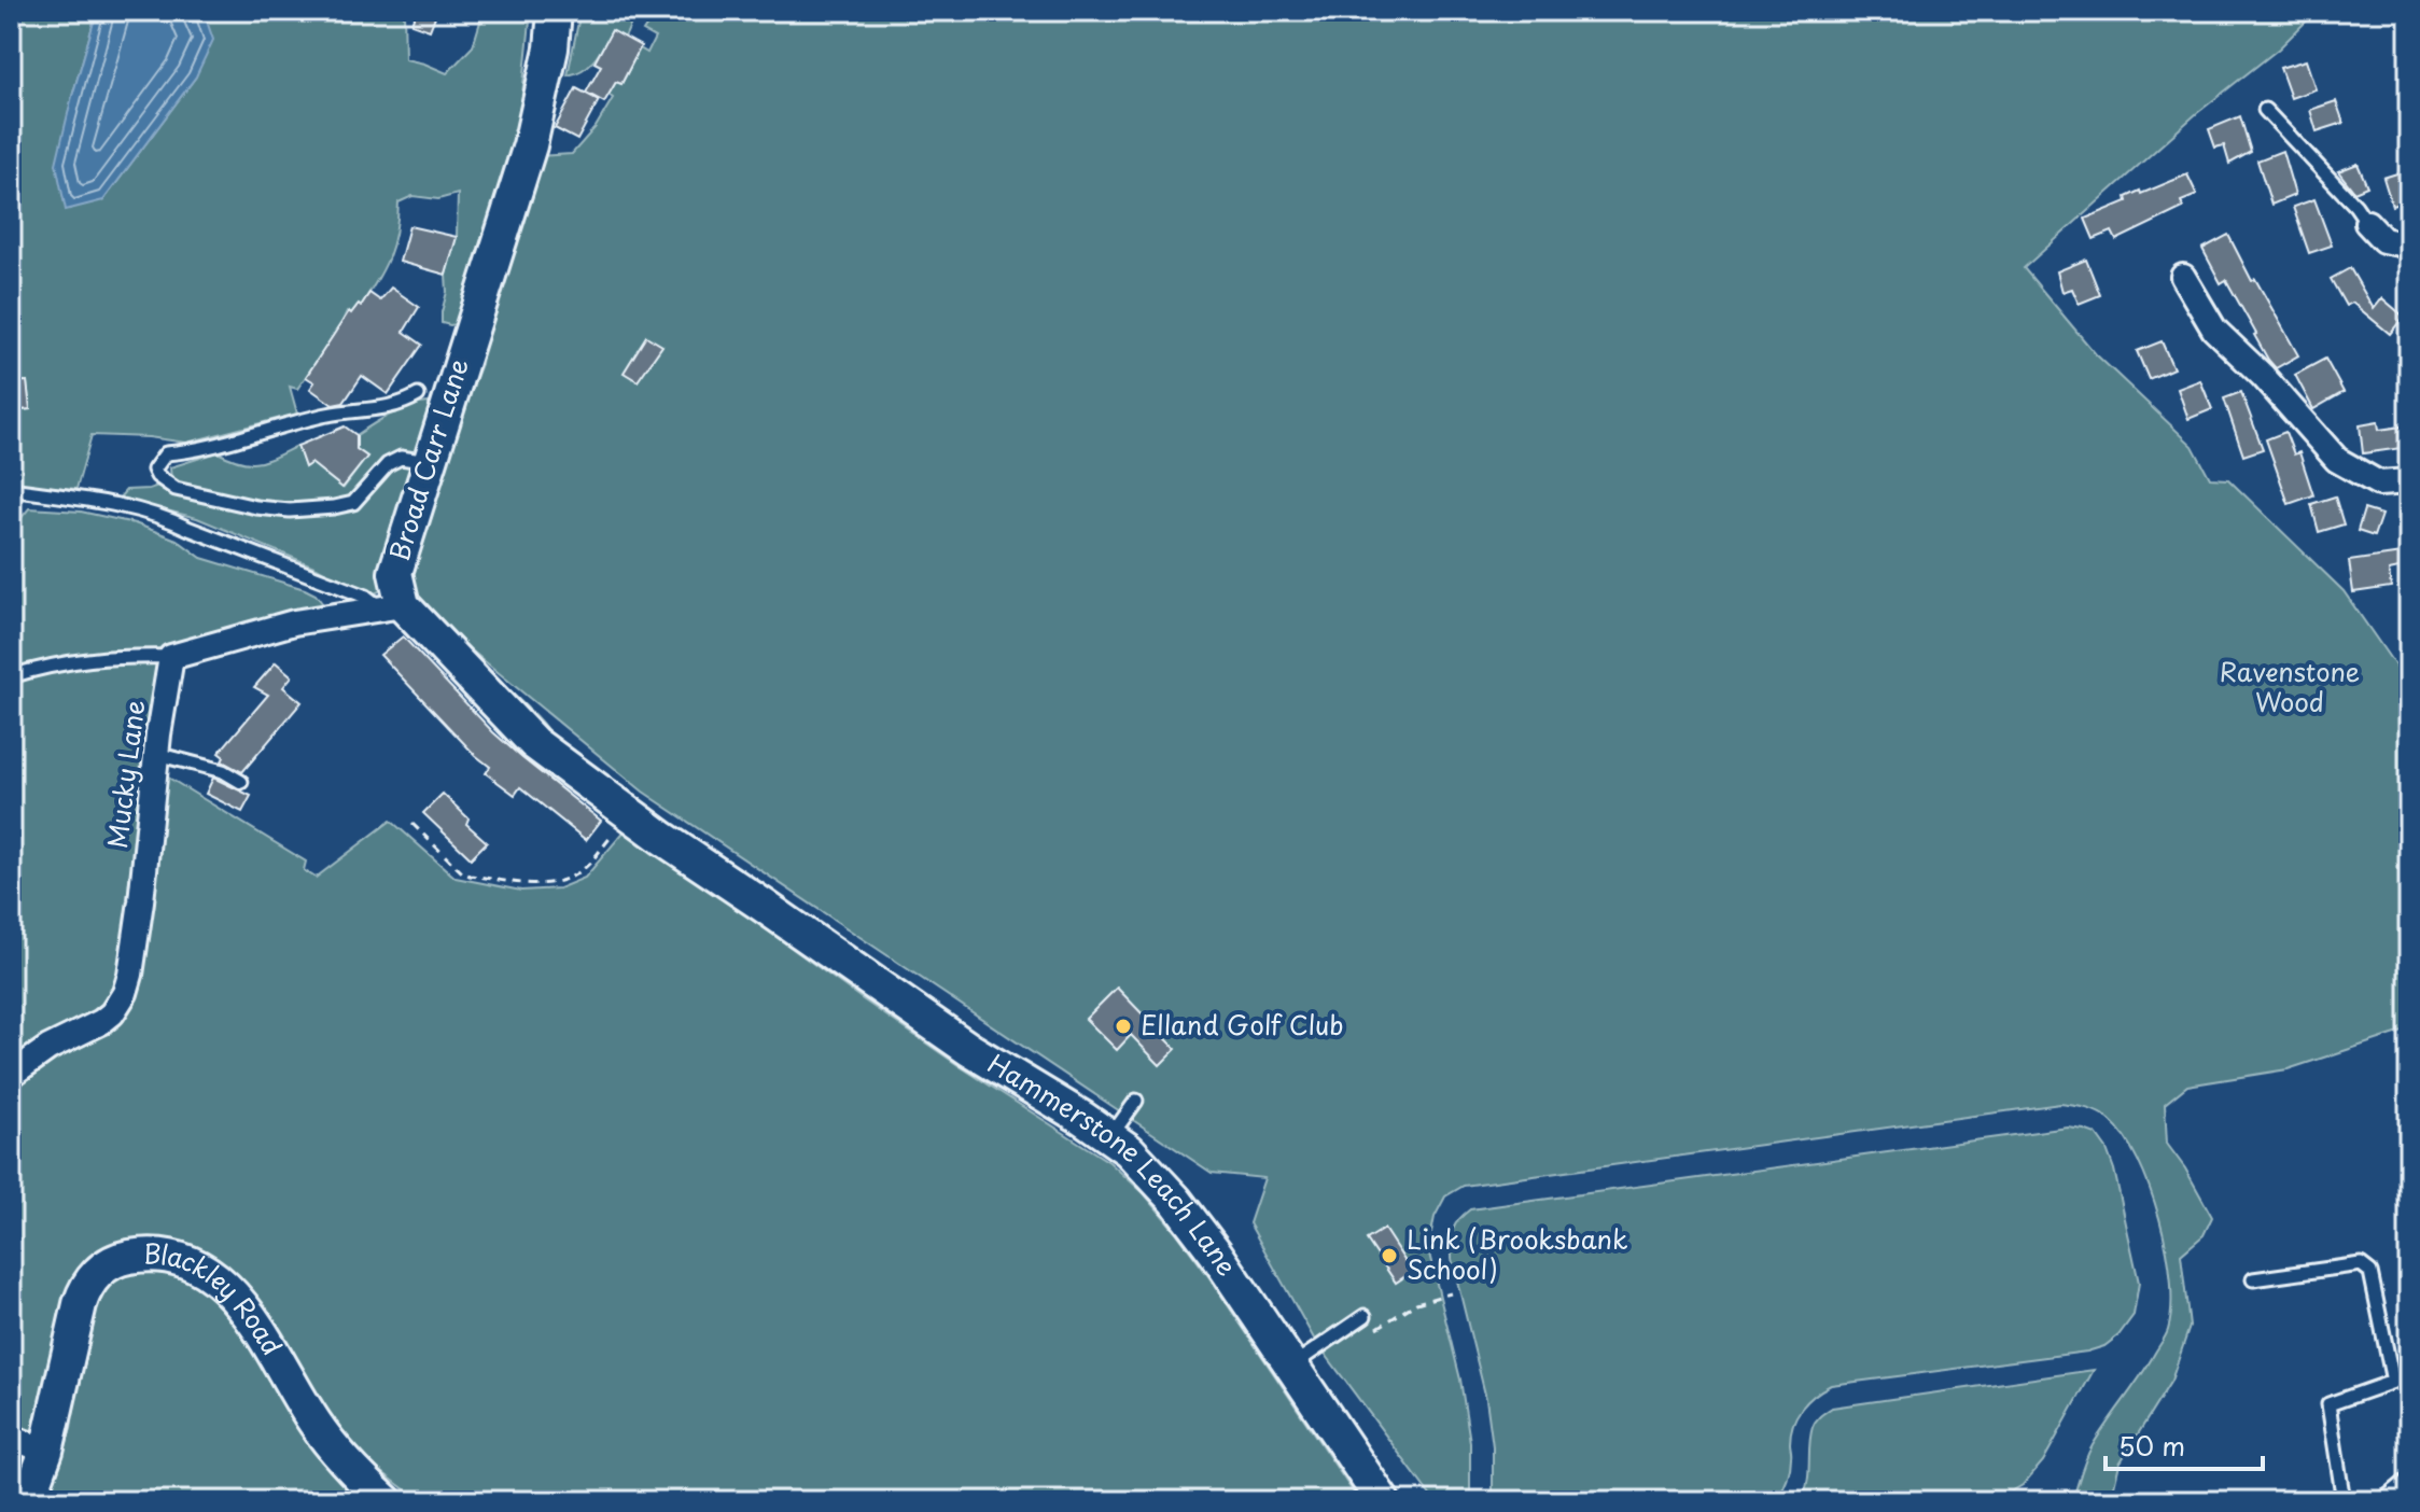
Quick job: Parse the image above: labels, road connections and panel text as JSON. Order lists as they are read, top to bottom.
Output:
{
  "streets": {
    "street": [
      "Broad Carr Lane",
      "Mucky Lane",
      "Hammerstone Leach Lane",
      "Blackley Road"
    ]
  },
  "parks": ["Ravenstone Wood"],
  "places": ["Elland Golf Club", "Link (Brooksbank School)"],
  "scale_bar": "50 m"
}
